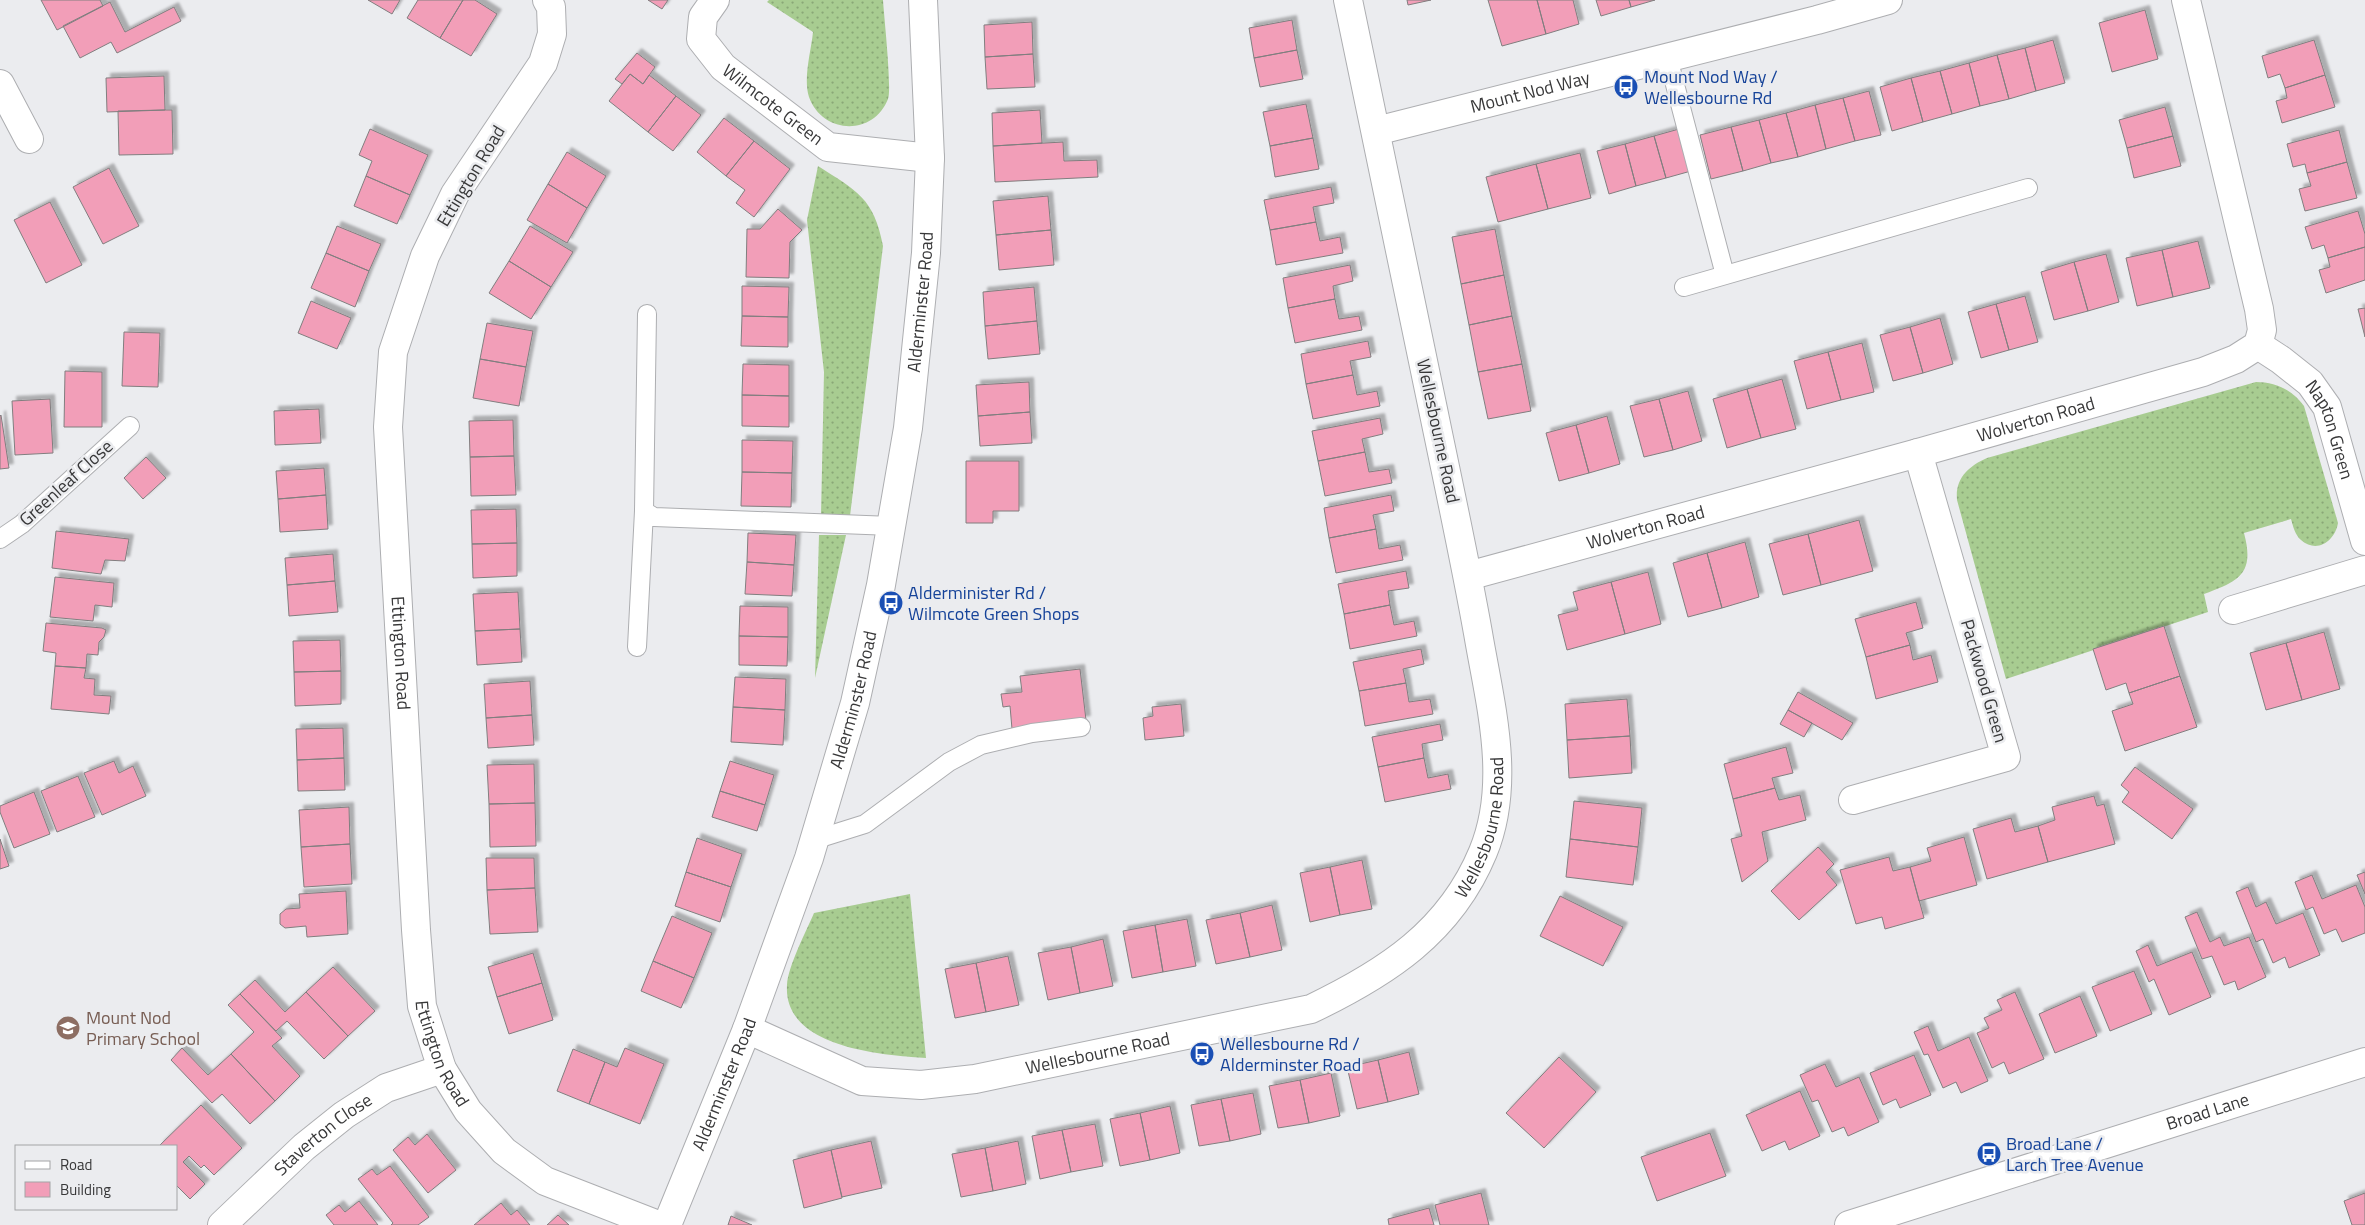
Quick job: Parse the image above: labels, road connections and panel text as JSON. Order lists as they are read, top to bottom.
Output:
{
  "streets": {
    "street": [
      "Mount Nod Way",
      "Wilmcote Green",
      "Ettington Road",
      "Alderminster Road",
      "Wolverton Road",
      "Wellesbourne Road",
      "Napton Green",
      "Packwood Green",
      "Broad Lane",
      "Staverton Close"
    ],
    "lane": ["Greenleaf Close"]
  },
  "crossings": [
    ["Mount Nod Way", "Wellesbourne Road"],
    ["Wilmcote Green", "Alderminster Road"],
    ["Ettington Road", "Staverton Close"],
    ["Alderminster Road", "Wellesbourne Road"],
    ["Wolverton Road", "Wellesbourne Road"],
    ["Wolverton Road", "Napton Green"],
    ["Wolverton Road", "Packwood Green"]
  ],
  "places": {
    "bus stop": [
      "Mount Nod Way / Wellesbourne Rd",
      "Alderminister Rd / Wilmcote Green Shops",
      "Wellesbourne Rd / Alderminster Road",
      "Broad Lane / Larch Tree Avenue"
    ],
    "school or university": ["Mount Nod Primary School"]
  },
  "legend": ["Road", "Building"]
}
